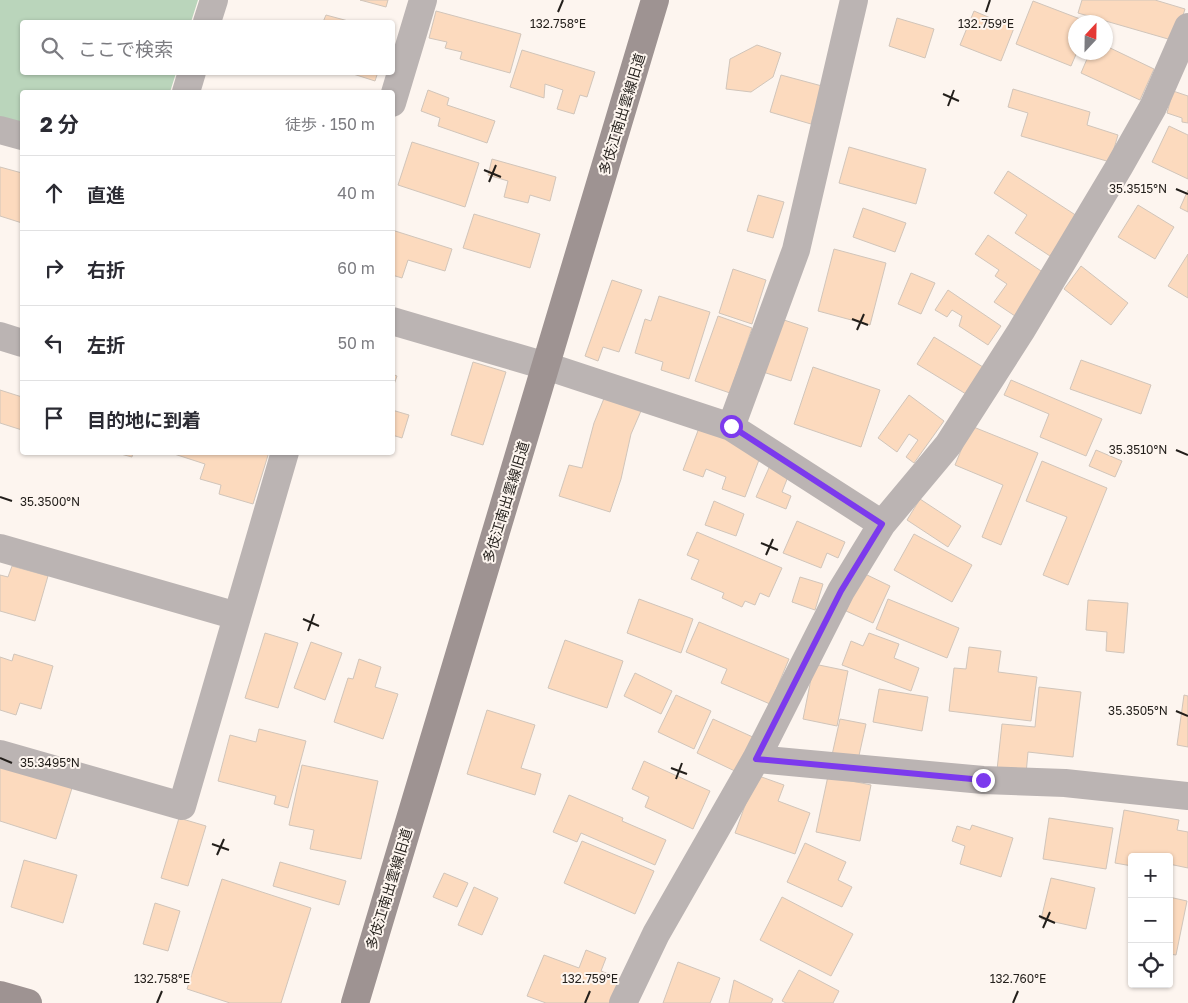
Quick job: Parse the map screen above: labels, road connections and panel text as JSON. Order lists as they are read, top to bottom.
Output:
{
  "streets": {
    "street": ["多伎江南出雲線旧道"]
  },
  "north": "top",
  "page": {
    "search": "ここで検索",
    "heading": ["2 分", "徒歩 · 150 m"],
    "list": [
      ["直進", "40 m"],
      ["右折", "60 m"],
      ["左折", "50 m"],
      "目的地に到着"
    ],
    "map_buttons": ["+", "−"]
  },
  "coordinates": [
    "132.758°E",
    "132.759°E",
    "35.3515°N",
    "35.3510°N",
    "35.3500°N",
    "35.3505°N",
    "35.3495°N",
    "132.760°E"
  ]
}
